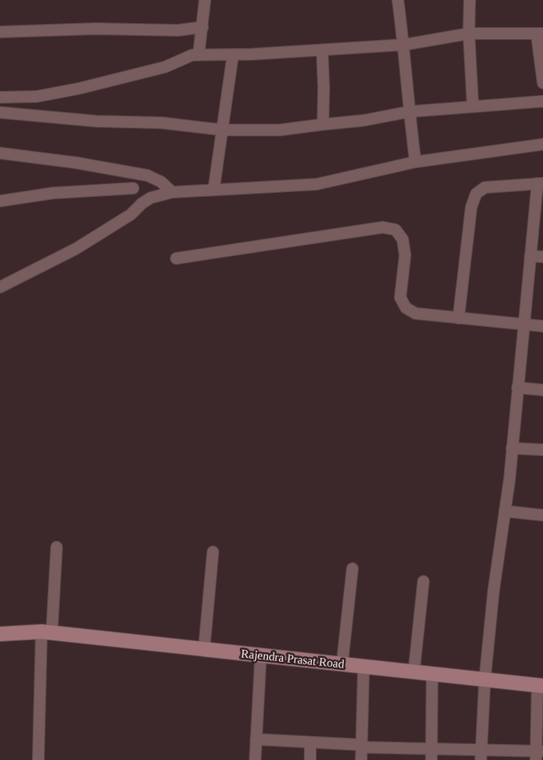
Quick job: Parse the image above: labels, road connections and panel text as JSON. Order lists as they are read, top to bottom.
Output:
{
  "streets": {
    "street": ["Rajendra Prasat Road"]
  }
}
